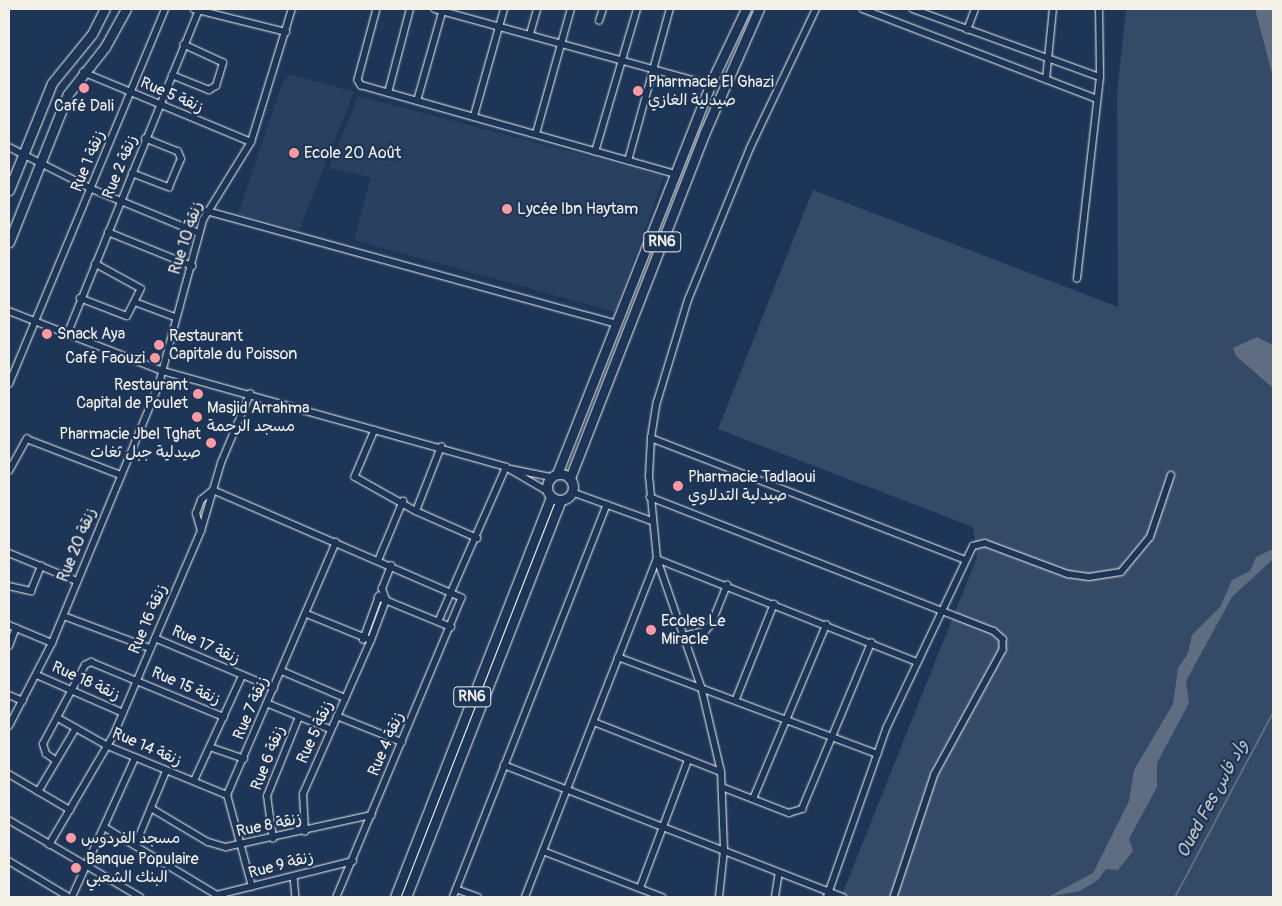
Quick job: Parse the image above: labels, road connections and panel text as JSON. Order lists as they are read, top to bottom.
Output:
{
  "streets": {
    "main road": ["RN6"],
    "street": [
      "Rue 5 زنقة",
      "Rue 1 زنقة",
      "Rue 2 زنقة",
      "Rue 10 زنقة",
      "Rue 20 زنقة",
      "Rue 16 زنقة",
      "Rue 17 زنقة",
      "Rue 18 زنقة",
      "Rue 15 زنقة",
      "Rue 7 زنقة",
      "Rue 4 زنقة",
      "Rue 14 زنقة",
      "Rue 6 زنقة",
      "Rue 8 زنقة",
      "Rue 9 زنقة"
    ]
  },
  "crossings": [
    ["Rue 5 زنقة", "Rue 1 زنقة"],
    ["Rue 5 زنقة", "Rue 2 زنقة"],
    ["Rue 5 زنقة", "Rue 10 زنقة"],
    ["Rue 5 زنقة", "Rue 8 زنقة"],
    ["Rue 10 زنقة", "Rue 20 زنقة"],
    ["Rue 20 زنقة", "Rue 17 زنقة"],
    ["Rue 20 زنقة", "Rue 18 زنقة"],
    ["Rue 16 زنقة", "Rue 17 زنقة"],
    ["Rue 16 زنقة", "Rue 18 زنقة"],
    ["Rue 16 زنقة", "Rue 15 زنقة"],
    ["Rue 16 زنقة", "Rue 14 زنقة"],
    ["Rue 17 زنقة", "Rue 15 زنقة"],
    ["Rue 17 زنقة", "Rue 7 زنقة"],
    ["Rue 18 زنقة", "Rue 15 زنقة"],
    ["Rue 15 زنقة", "Rue 14 زنقة"],
    ["Rue 7 زنقة", "Rue 14 زنقة"],
    ["Rue 4 زنقة", "Rue 8 زنقة"],
    ["Rue 4 زنقة", "Rue 9 زنقة"],
    ["Rue 6 زنقة", "Rue 8 زنقة"]
  ],
  "water": ["Oued Fes واد فاس"],
  "places": [
    "Café Dali",
    "Pharmacie El Ghazi صيدلية الغازي",
    "Ecole 20 Août",
    "Lycée Ibn Haytam",
    "Snack Aya",
    "Restaurant Capitale du Poisson",
    "Café Faouzi",
    "Restaurant Capital de Poulet",
    "Masjid Arrahma مسجد الرحمة",
    "Pharmacie Jbel Tghat صيدلية جبل ثغات",
    "Pharmacie Tadlaoui صيدلية التدلاوي",
    "Ecoles Le Miracle",
    "مسجد الفردوس",
    "Banque Populaire البنك الشعبي"
  ]
}
